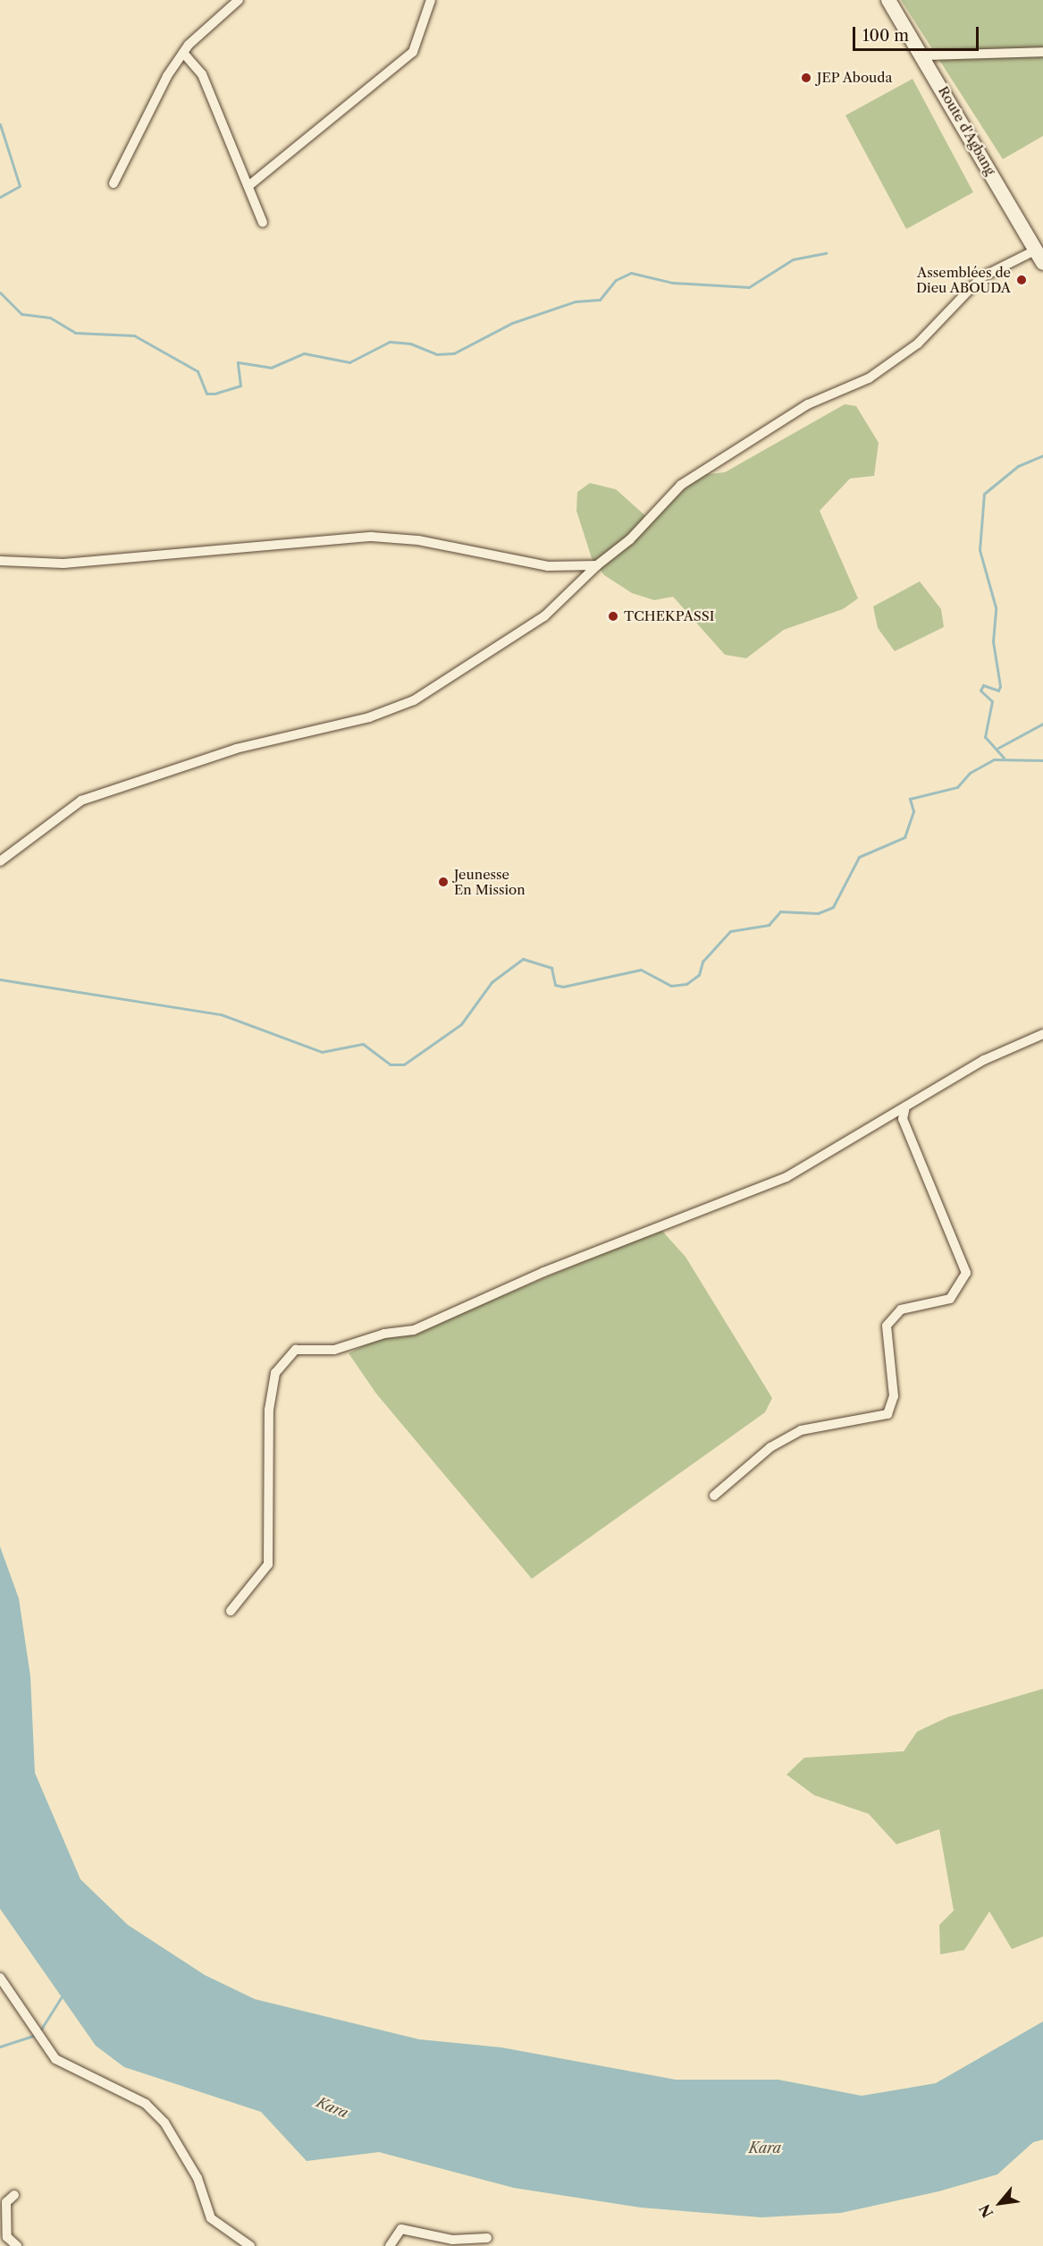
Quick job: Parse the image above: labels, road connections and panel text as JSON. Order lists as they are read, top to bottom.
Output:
{
  "streets": {
    "main road": ["Route d'Agbang"]
  },
  "water": ["Kara"],
  "places": [
    "JEP Abouda",
    "Assemblées de Dieu ABOUDA",
    "TCHEKPASSI",
    "Jeunesse En Mission"
  ],
  "scale_bar": "100 m",
  "north": "bottom left"
}
